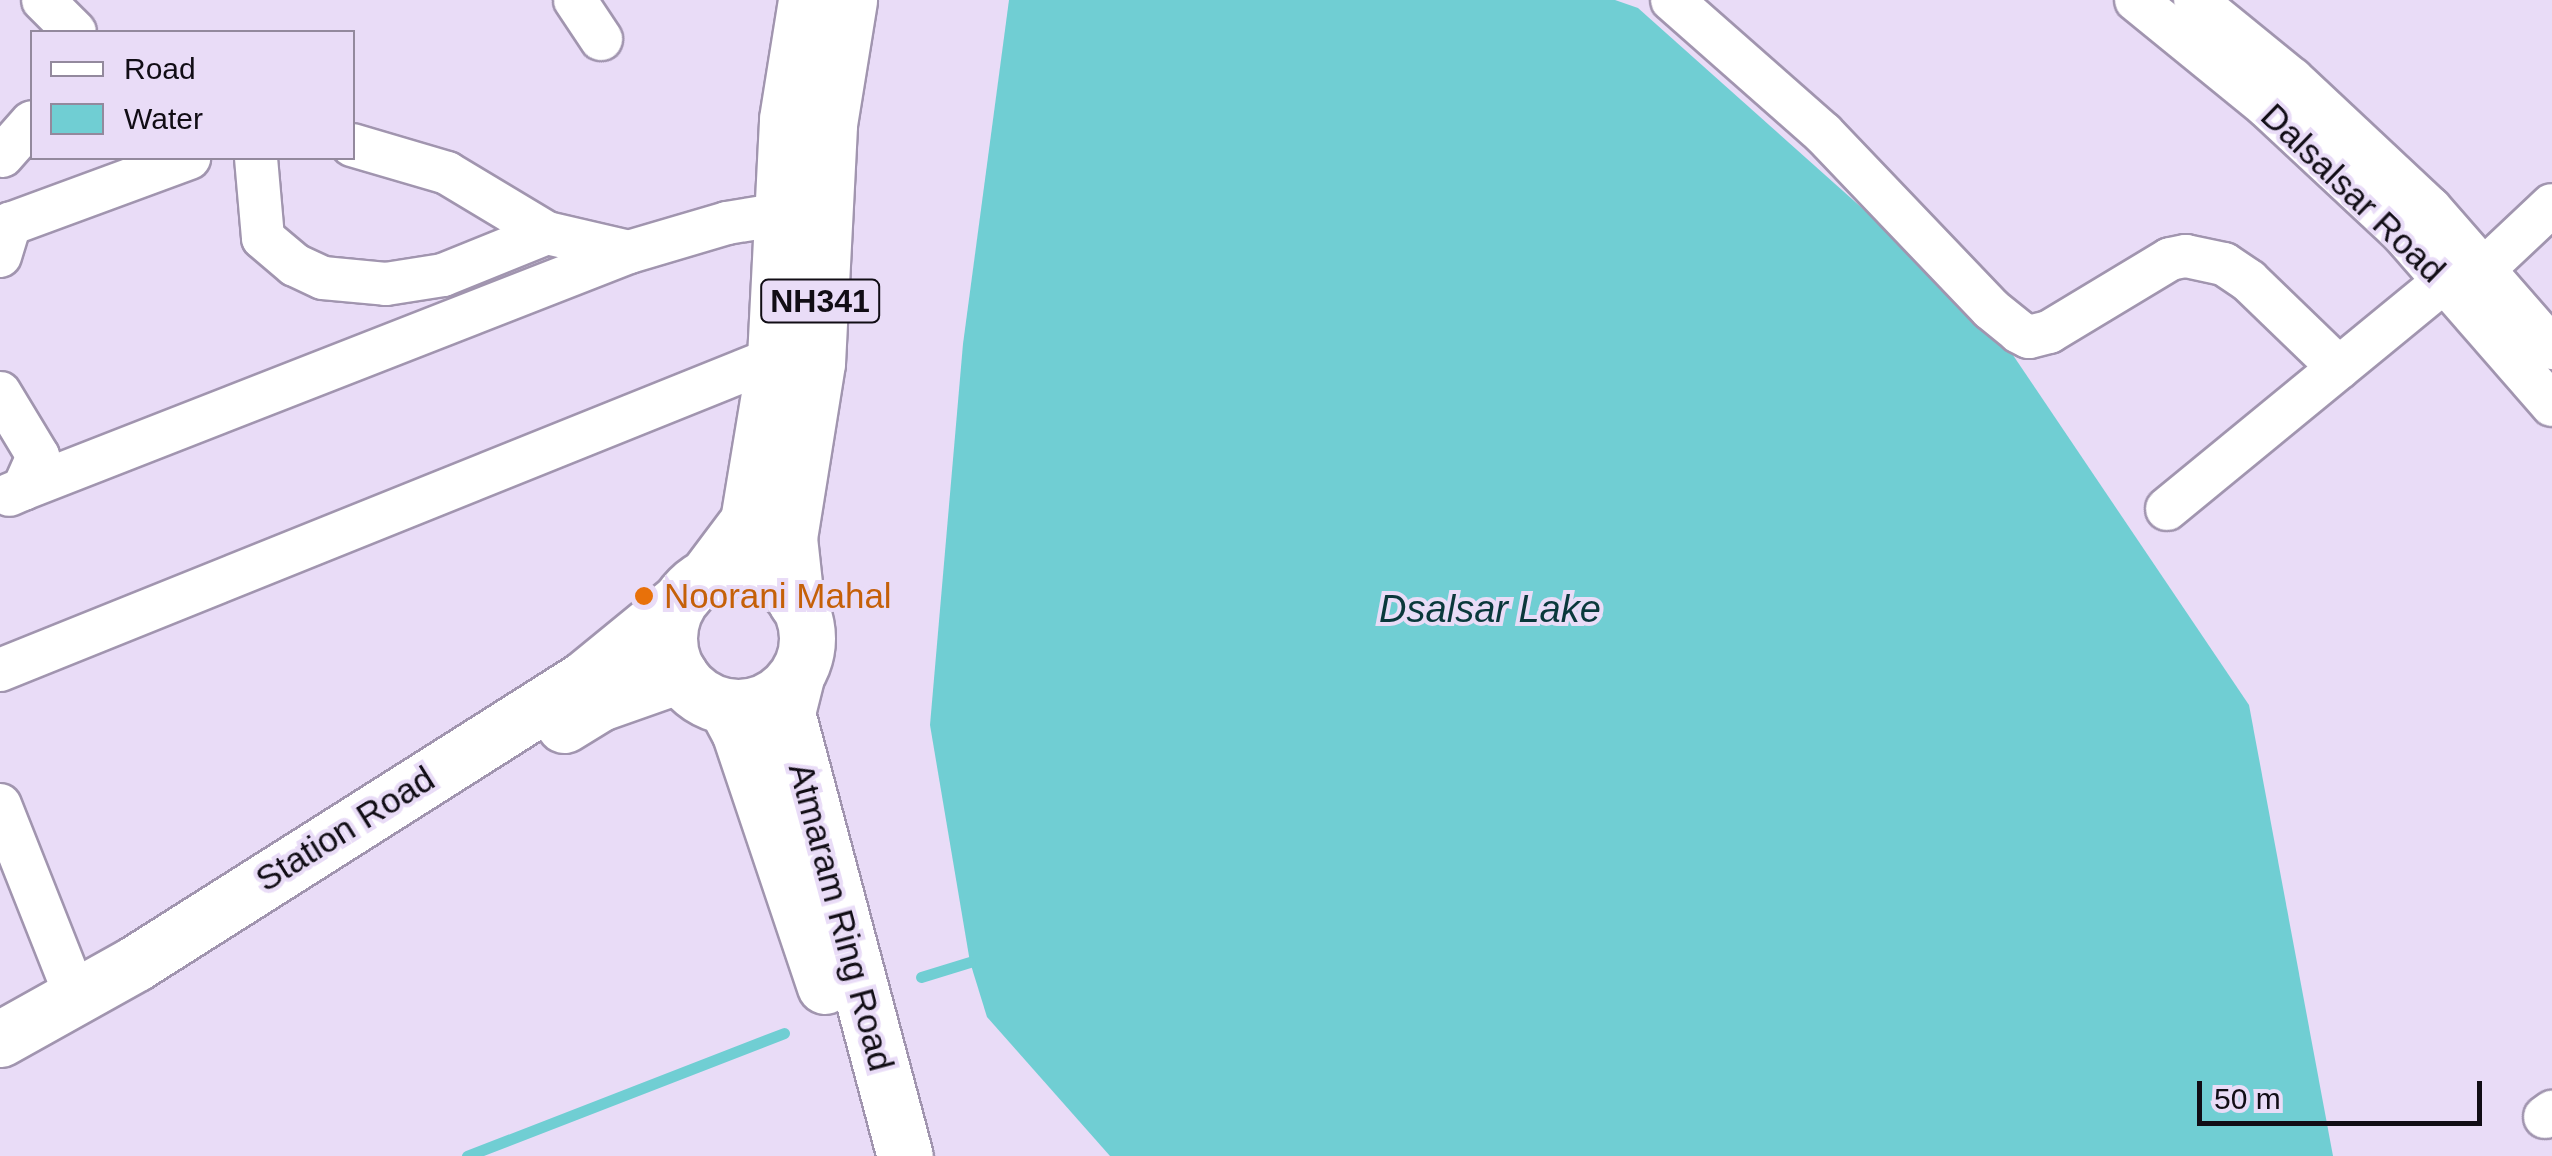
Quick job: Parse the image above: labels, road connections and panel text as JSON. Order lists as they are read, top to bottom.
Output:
{
  "streets": {
    "main road": ["NH341", "Station Road", "Atmaram Ring Road"],
    "street": ["Dalsalsar Road"]
  },
  "crossings": [
    ["NH341", "Station Road"],
    ["NH341", "Atmaram Ring Road"],
    ["Station Road", "Atmaram Ring Road"]
  ],
  "water": ["Dsalsar Lake"],
  "places": ["Noorani Mahal"],
  "legend": ["Road", "Water"],
  "scale_bar": "50 m"
}
